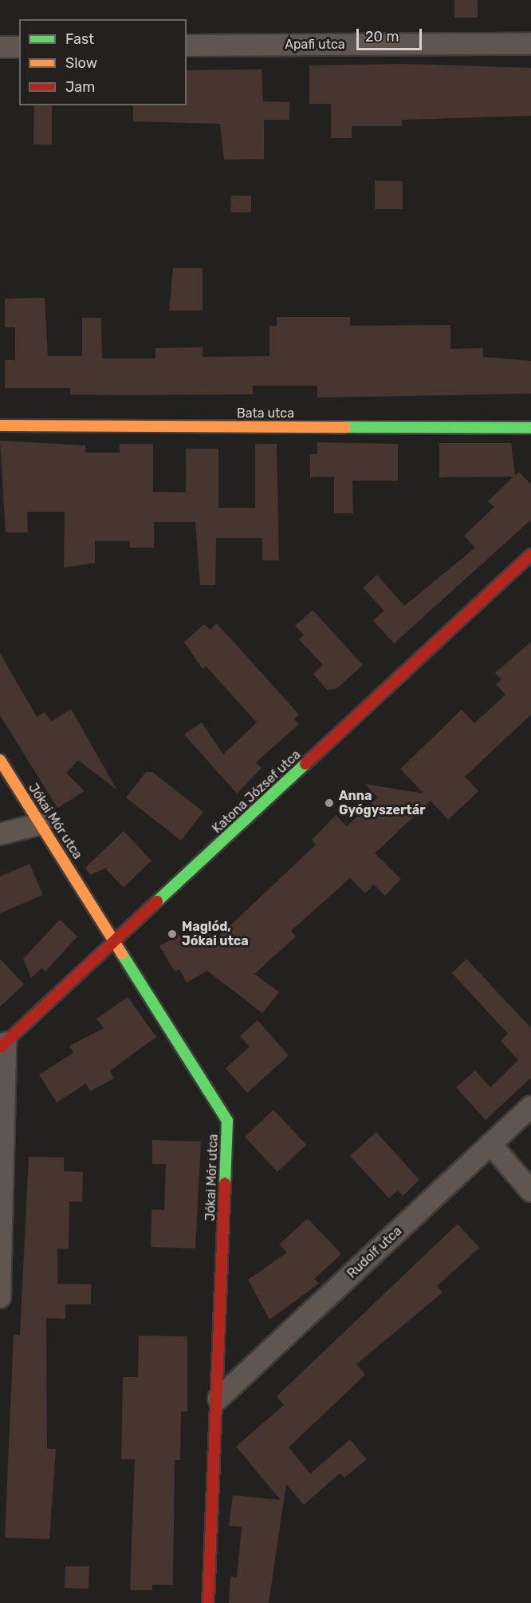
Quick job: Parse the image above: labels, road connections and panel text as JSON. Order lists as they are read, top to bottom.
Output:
{
  "streets": {
    "street": [
      "Apafi utca",
      "Bata utca",
      "Katona József utca",
      "Jókai Mór utca",
      "Rudolf utca"
    ]
  },
  "crossings": [
    ["Katona József utca", "Jókai Mór utca"],
    ["Jókai Mór utca", "Rudolf utca"]
  ],
  "places": ["Anna Gyógyszertár", "Maglód, Jókai utca"],
  "legend": ["Fast", "Slow", "Jam"],
  "scale_bar": "20 m"
}
